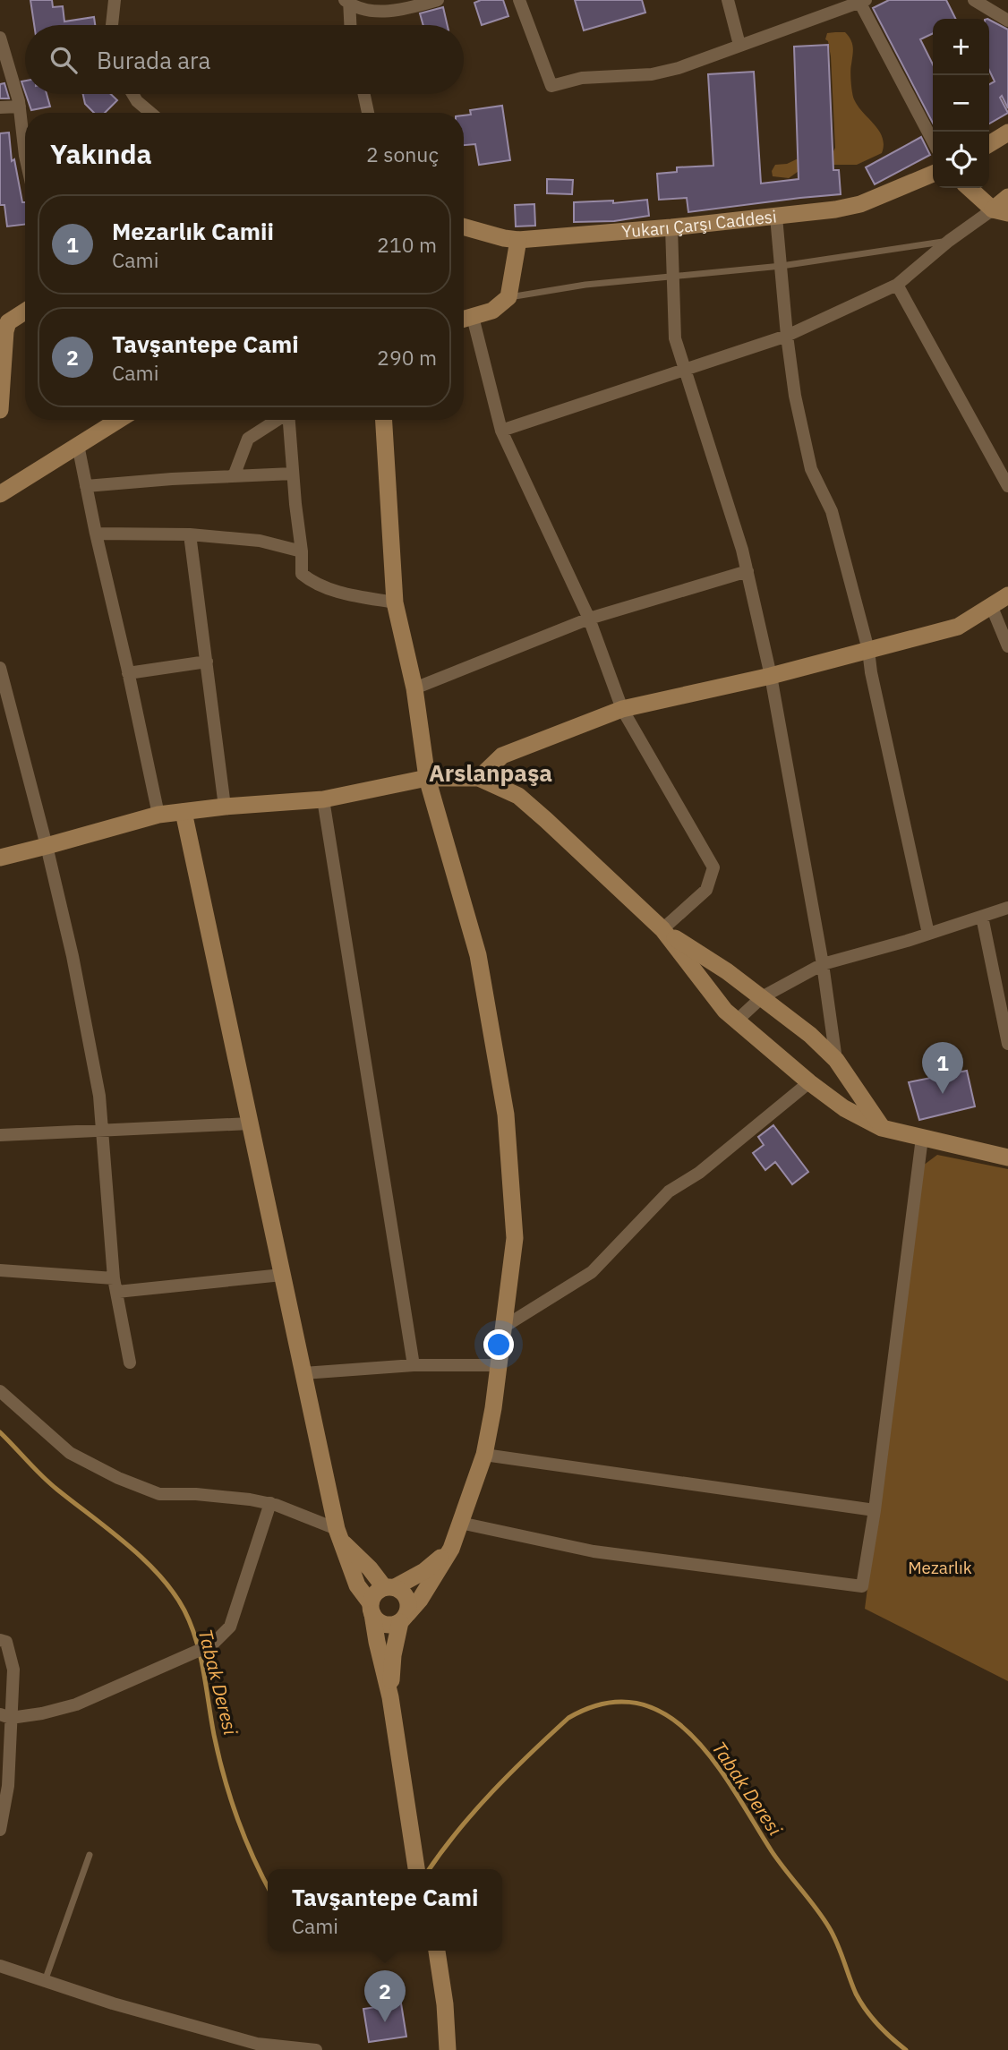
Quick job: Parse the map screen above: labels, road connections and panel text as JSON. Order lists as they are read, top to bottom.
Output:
{
  "streets": {
    "street": ["Yukarı Çarşı Caddesi"]
  },
  "districts": ["Arslanpaşa"],
  "water": ["Tabak Deresi"],
  "parks": ["Mezarlık"],
  "page": {
    "map_buttons": ["+", "−"],
    "search": "Burada ara",
    "heading": ["Yakında", "2 sonuç"],
    "list": [
      {
        "mark": "1",
        "name": "Mezarlık Camii",
        "note": "Cami",
        "value": "210 m"
      },
      {
        "mark": "2",
        "name": "Tavşantepe Cami",
        "note": "Cami",
        "value": "290 m"
      }
    ],
    "pins": ["1", "2"],
    "popup": ["Tavşantepe Cami", "Cami"]
  }
}
